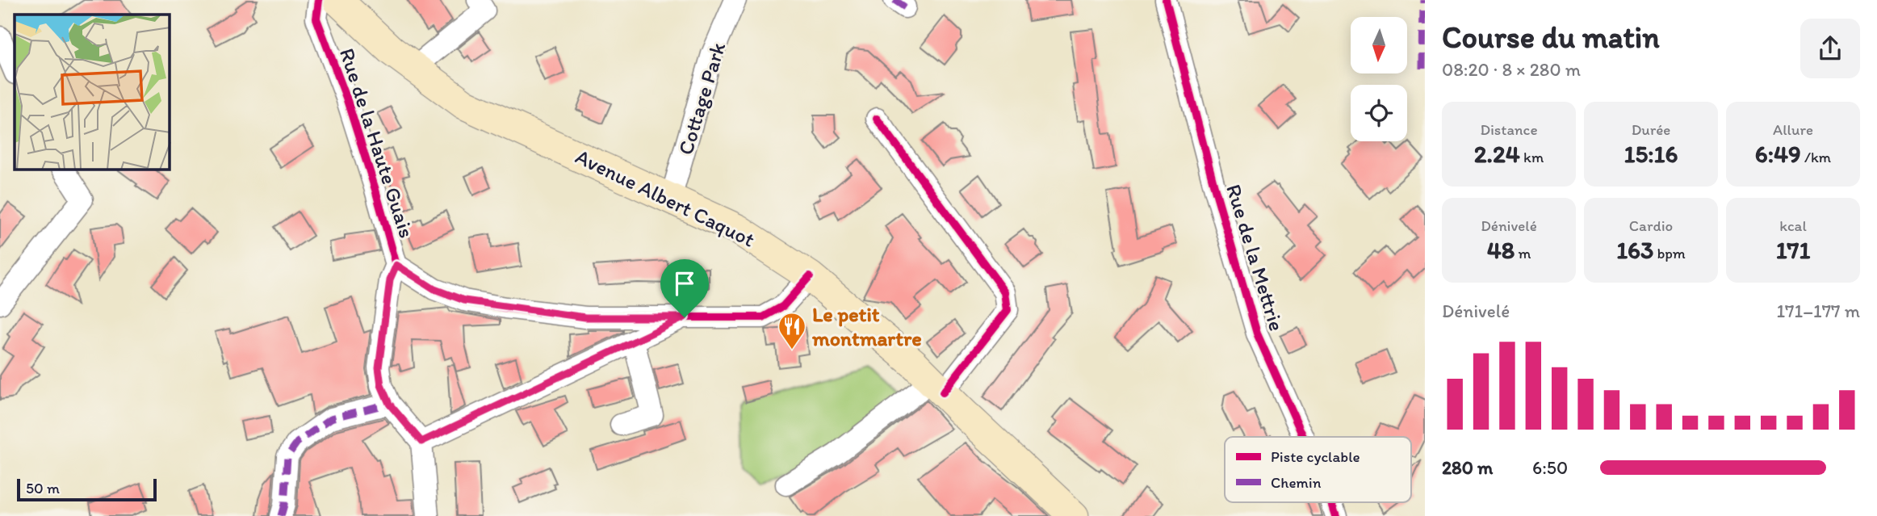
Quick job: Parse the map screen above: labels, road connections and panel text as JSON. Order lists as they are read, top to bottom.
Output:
{
  "streets": {
    "main road": ["Avenue Albert Caquot"],
    "street": ["Cottage Park", "Rue de la Haute Guais", "Rue de la Mettrie"]
  },
  "crossings": [
    ["Cottage Park", "Avenue Albert Caquot"],
    ["Rue de la Haute Guais", "Avenue Albert Caquot"]
  ],
  "places": {
    "restaurant": ["Le petit montmartre"]
  },
  "legend": ["Piste cyclable", "Chemin"],
  "scale_bar": "50 m",
  "north": "bottom",
  "page": {
    "heading": ["Course du matin", "08:20 · 8 × 280 m"],
    "stats": [
      ["Distance", "2.24 km"],
      ["Durée", "15:16"],
      ["Allure", "6:49 /km"],
      ["Dénivelé", "48 m"],
      ["Cardio", "163 bpm"],
      ["kcal", "171"]
    ],
    "chart": ["Dénivelé", "171–177 m"],
    "list": [
      {
        "name": "280 m",
        "note": "6:50"
      }
    ],
    "scale": "50 m"
  }
}
